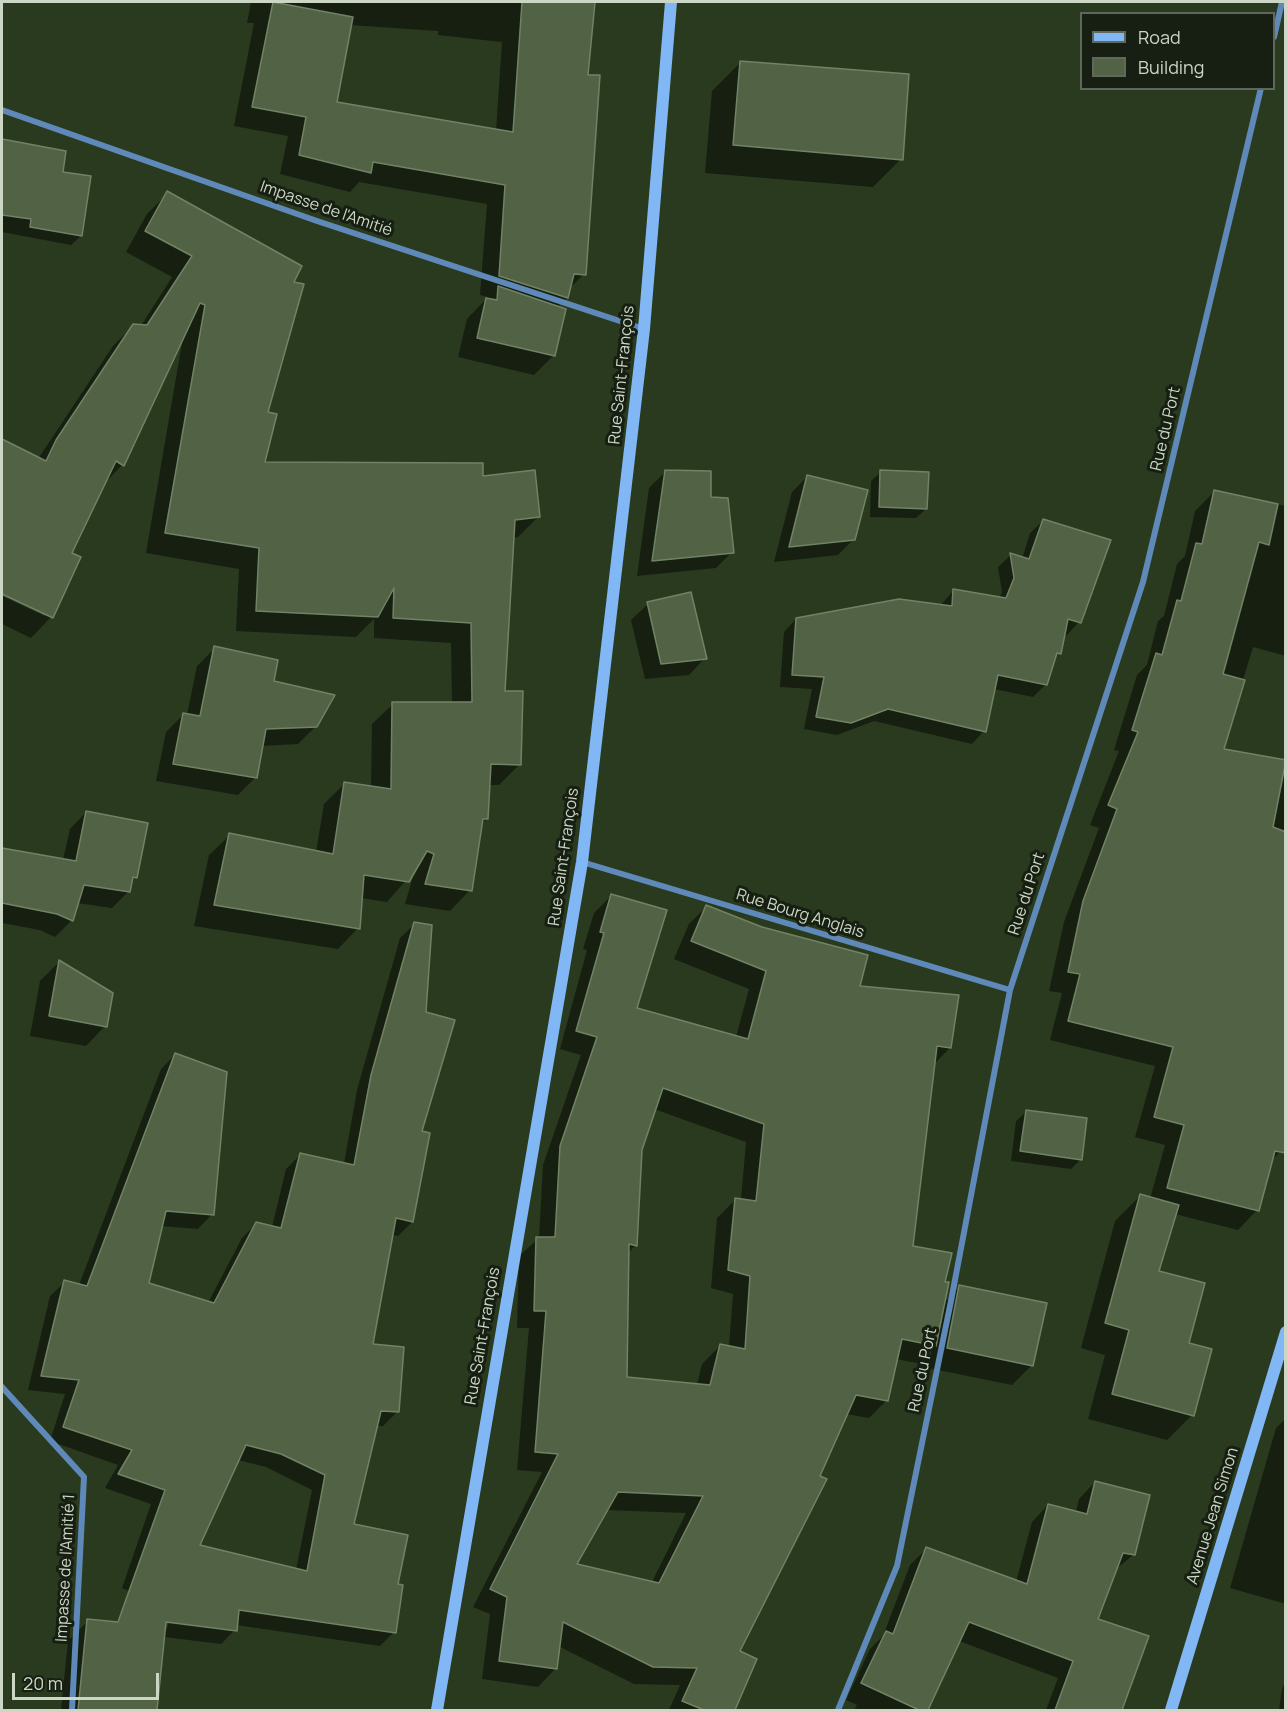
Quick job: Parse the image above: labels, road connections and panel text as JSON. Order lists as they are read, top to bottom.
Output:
{
  "streets": {
    "street": [
      "Impasse de l'Amitié",
      "Rue Saint-François",
      "Rue du Port",
      "Rue Bourg Anglais",
      "Avenue Jean Simon",
      "Impasse de l'Amitié 1"
    ]
  },
  "crossings": [
    ["Impasse de l'Amitié", "Rue Saint-François"],
    ["Rue Saint-François", "Rue Bourg Anglais"],
    ["Rue du Port", "Rue Bourg Anglais"]
  ],
  "legend": ["Road", "Building"],
  "scale_bar": "20 m"
}
